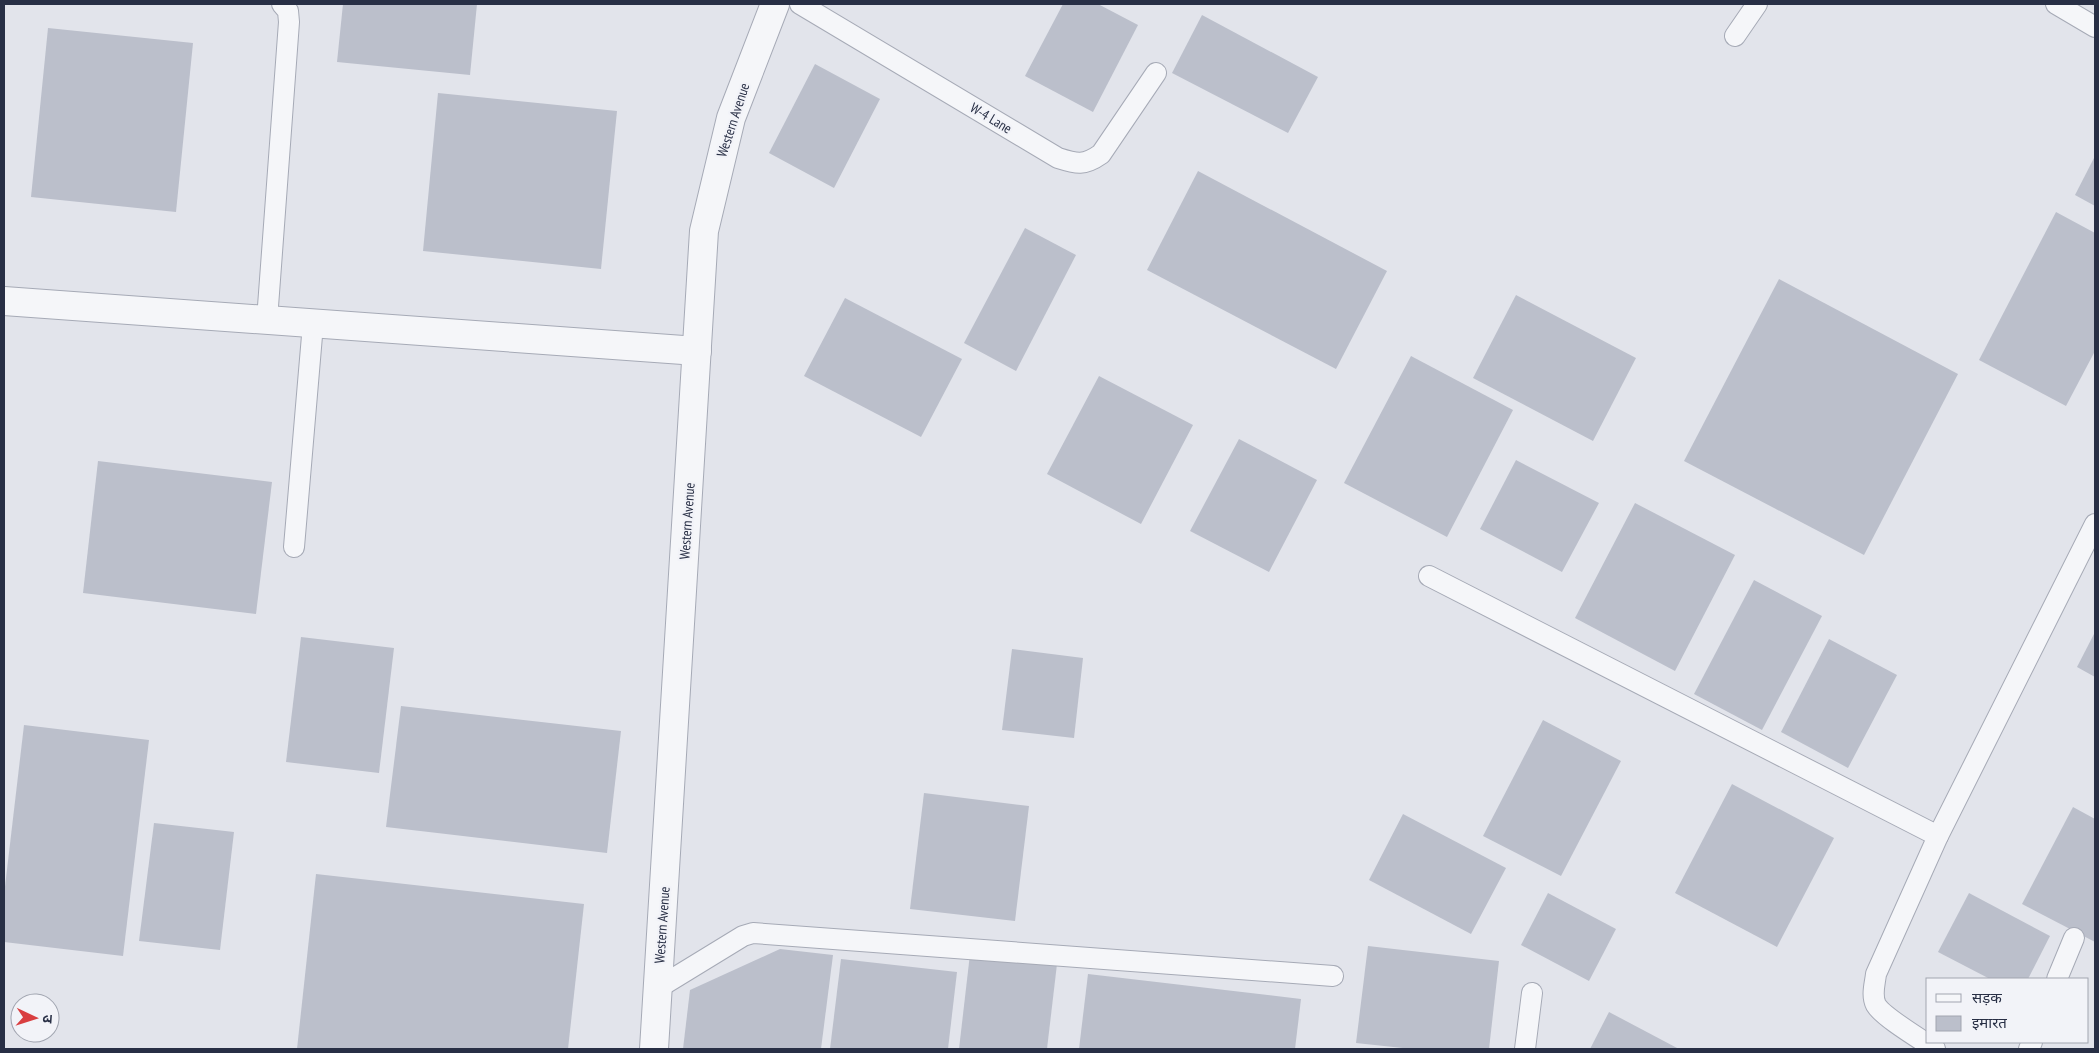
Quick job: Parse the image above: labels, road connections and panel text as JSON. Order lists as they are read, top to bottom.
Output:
{
  "streets": {
    "street": ["Western Avenue"],
    "lane": ["W-4 Lane"]
  },
  "legend": ["सड़क", "इमारत"],
  "north": "right"
}
